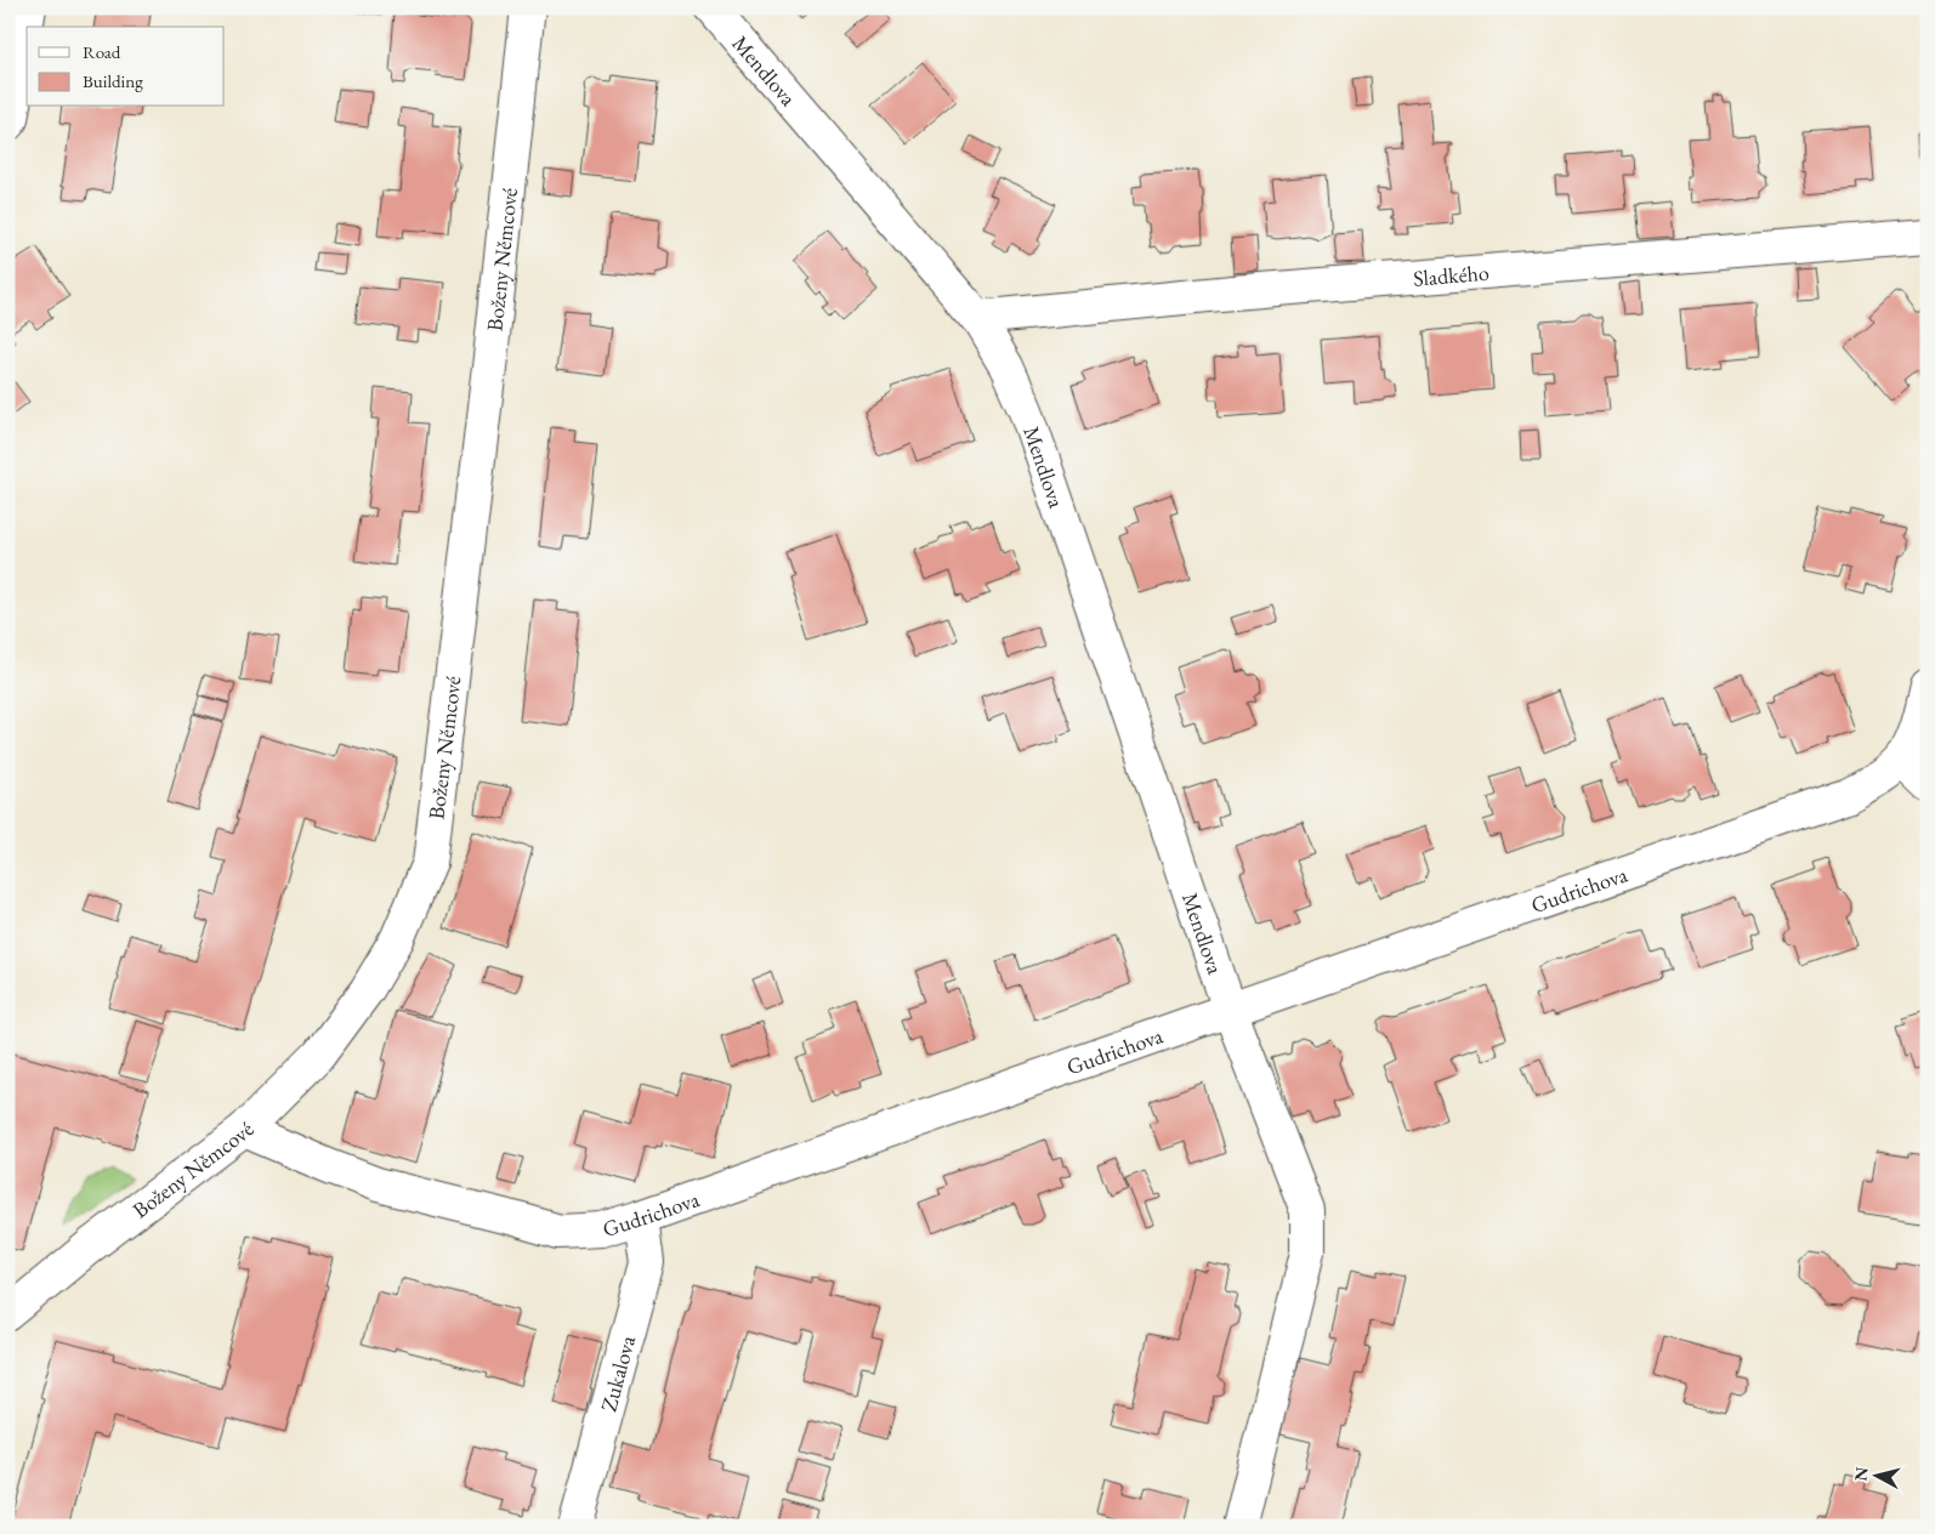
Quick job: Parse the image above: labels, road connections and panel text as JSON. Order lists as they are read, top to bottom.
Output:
{
  "streets": {
    "street": [
      "Mendlova",
      "Boženy Němcové",
      "Sladkého",
      "Gudrichova",
      "Zukalova"
    ]
  },
  "crossings": [
    ["Mendlova", "Sladkého"],
    ["Mendlova", "Gudrichova"],
    ["Boženy Němcové", "Gudrichova"],
    ["Gudrichova", "Zukalova"]
  ],
  "legend": ["Road", "Building"],
  "north": "left"
}
